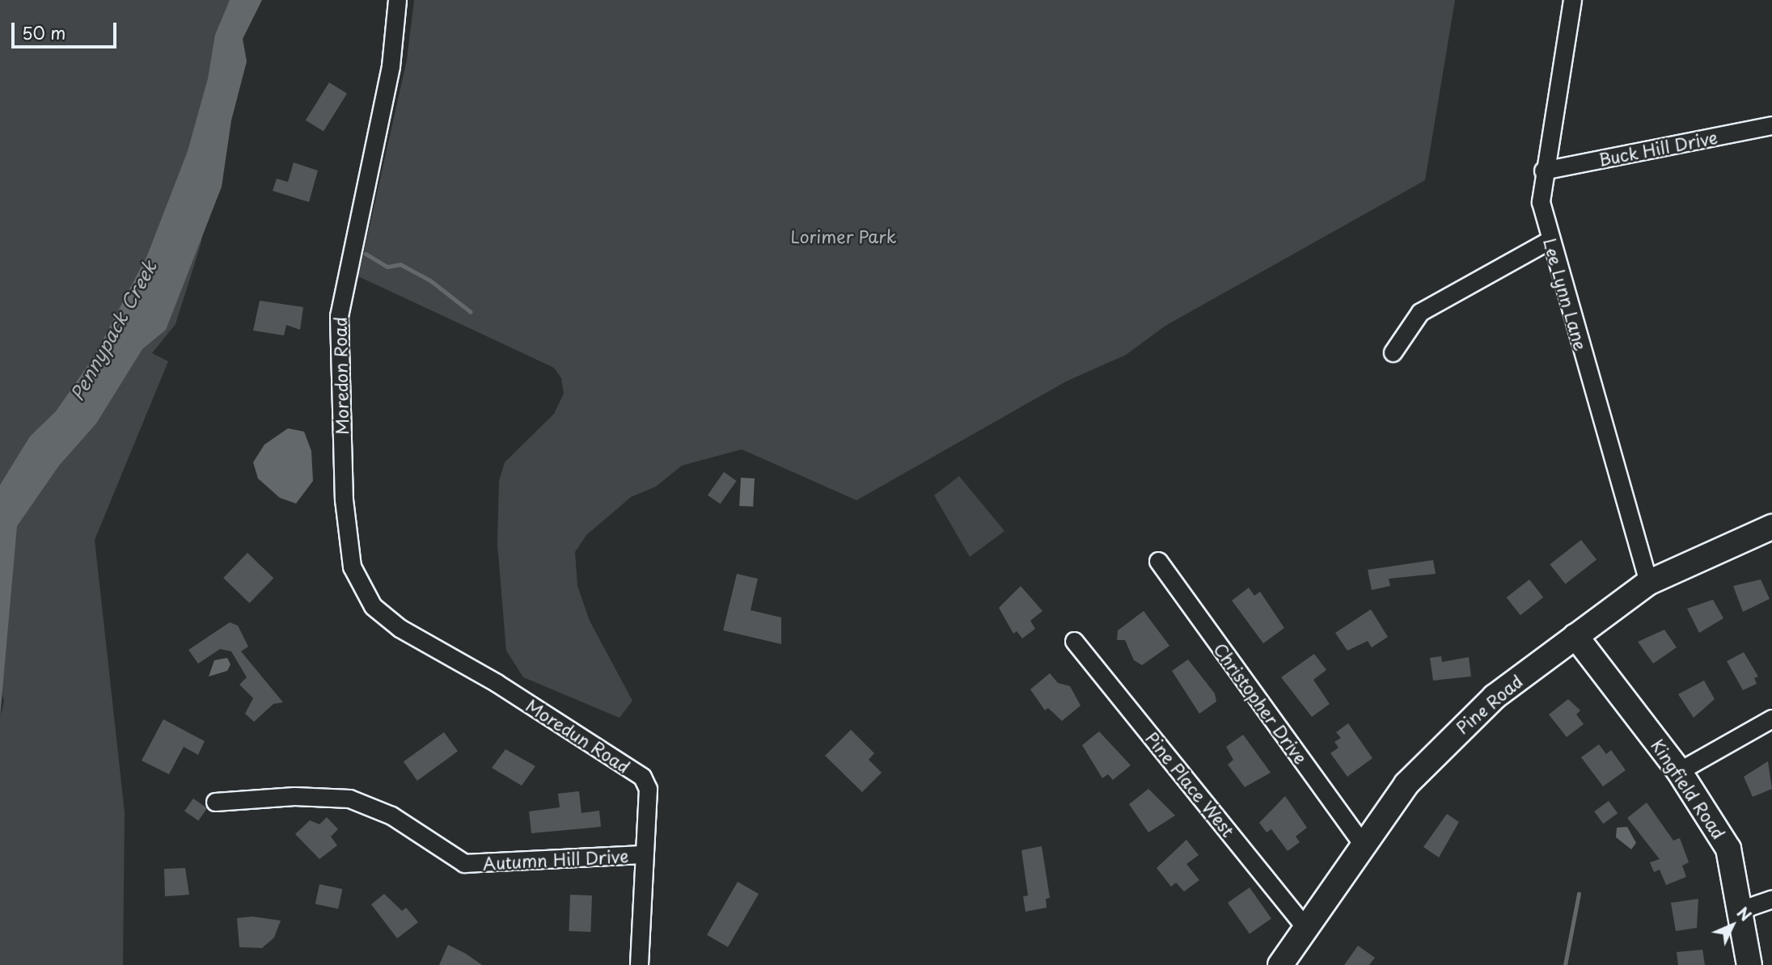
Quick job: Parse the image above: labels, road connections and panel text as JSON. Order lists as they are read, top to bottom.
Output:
{
  "streets": {
    "street": [
      "Buck Hill Drive",
      "Lee Lynn Lane",
      "Moredon Road",
      "Christopher Drive",
      "Pine Road",
      "Moredun Road",
      "Pine Place West",
      "Kingfield Road",
      "Autumn Hill Drive"
    ]
  },
  "crossings": [
    ["Buck Hill Drive", "Lee Lynn Lane"],
    ["Lee Lynn Lane", "Pine Road"],
    ["Moredon Road", "Moredun Road"],
    ["Christopher Drive", "Pine Road"],
    ["Pine Road", "Pine Place West"],
    ["Pine Road", "Kingfield Road"],
    ["Moredun Road", "Autumn Hill Drive"]
  ],
  "water": ["Pennypack Creek"],
  "parks": ["Lorimer Park"],
  "scale_bar": "50 m",
  "north": "top right"
}
